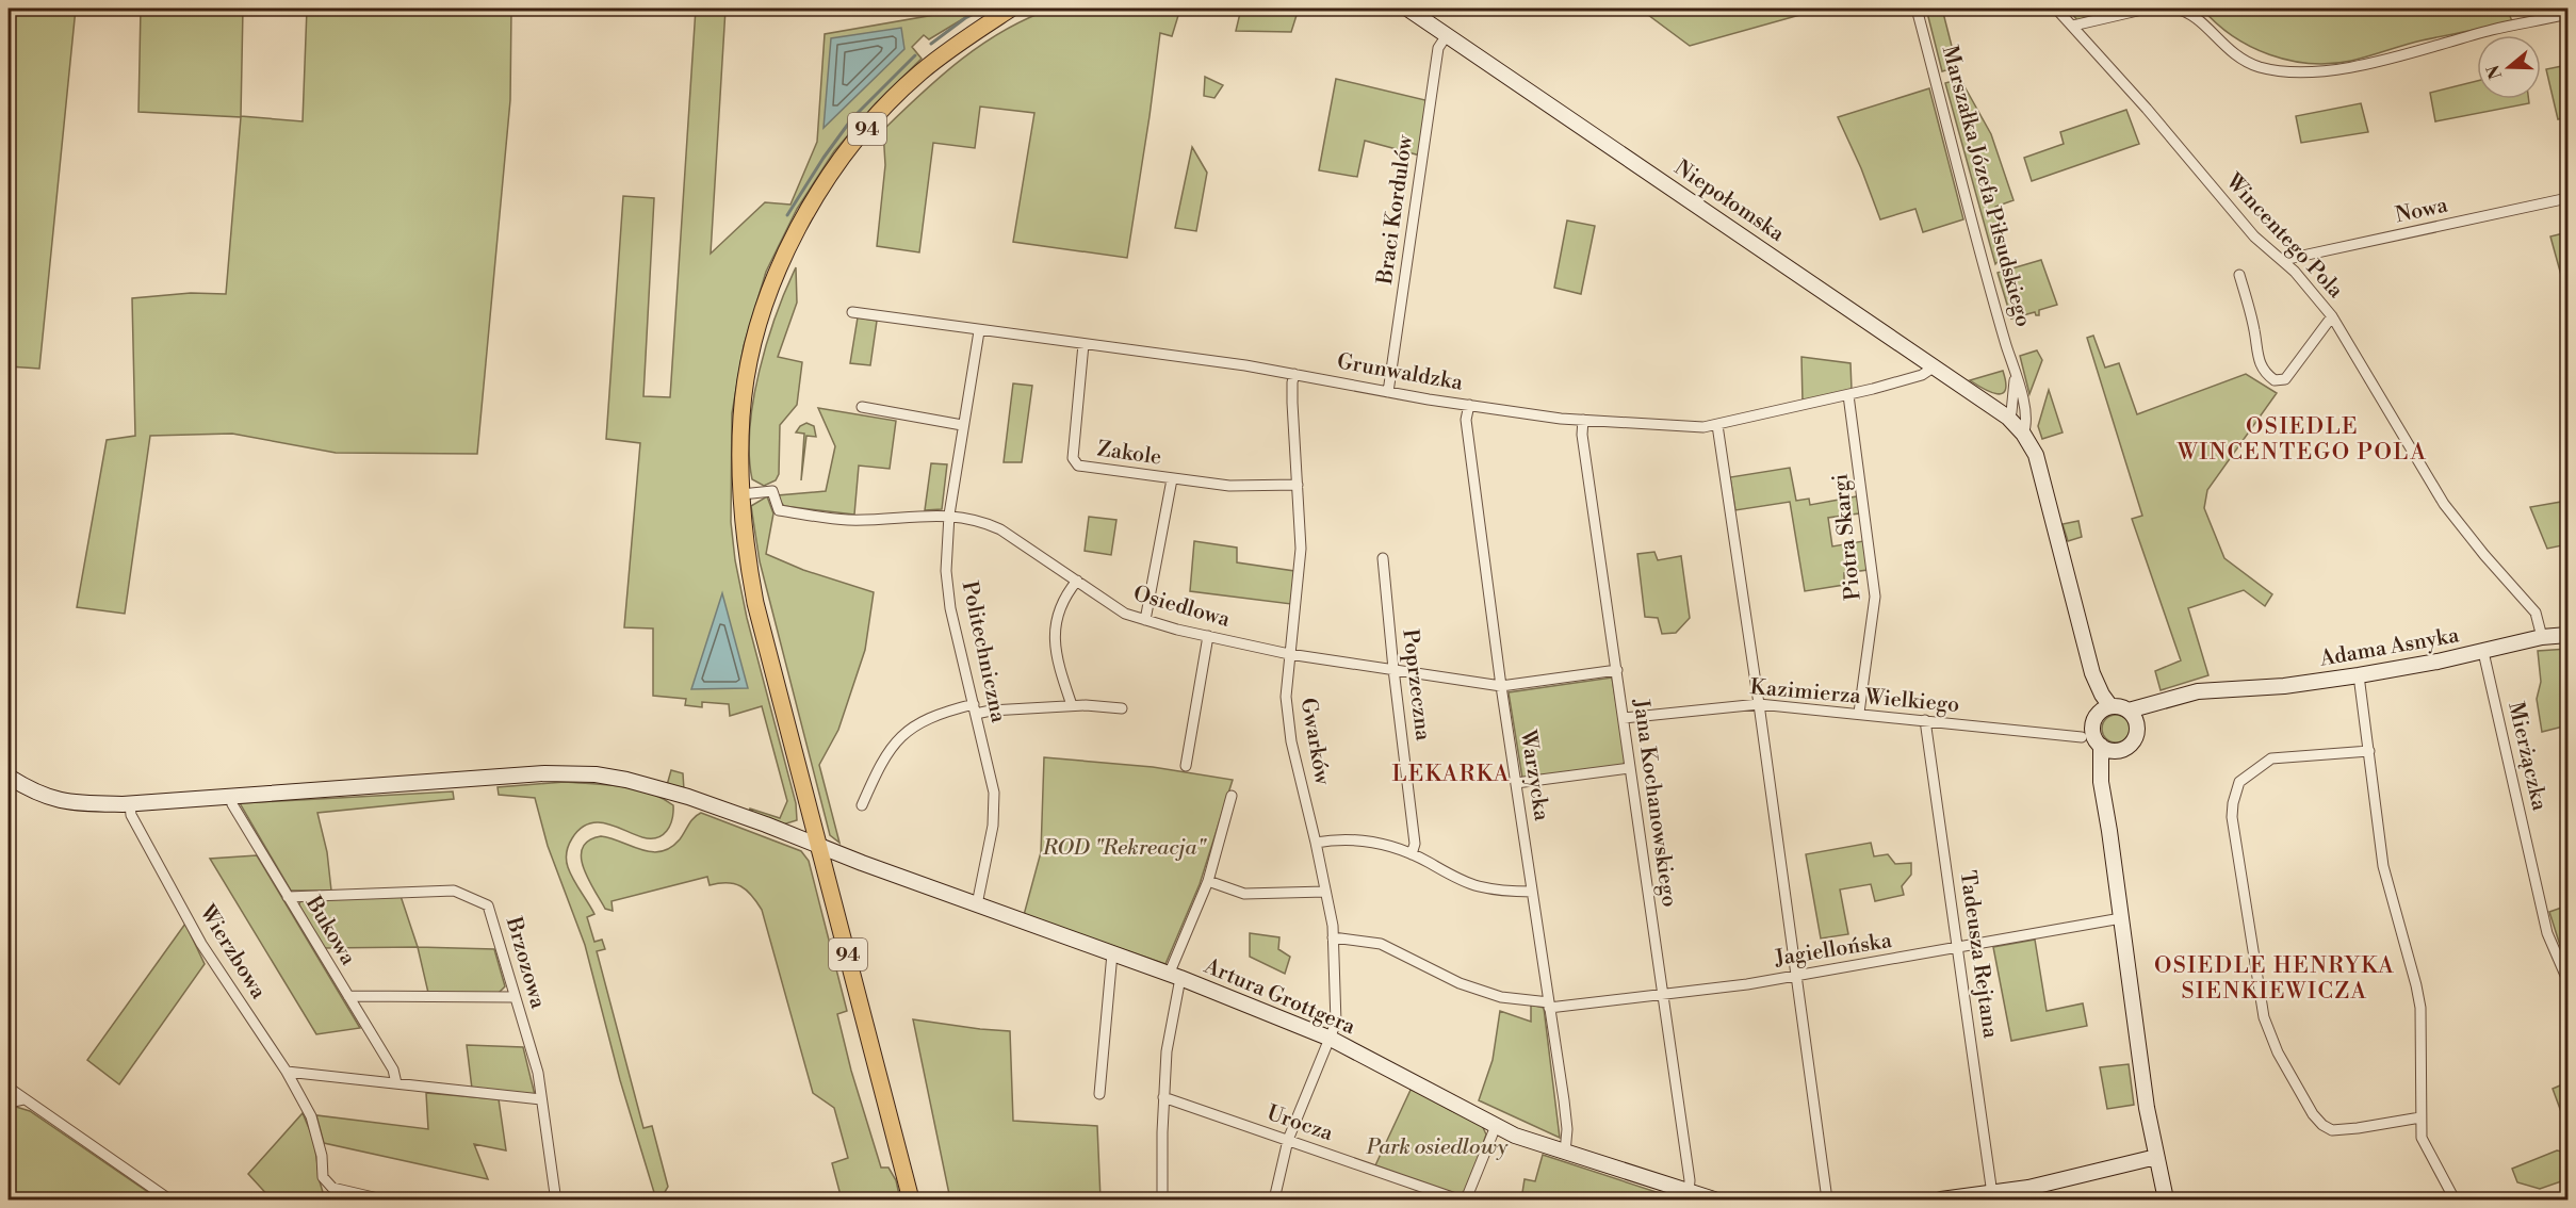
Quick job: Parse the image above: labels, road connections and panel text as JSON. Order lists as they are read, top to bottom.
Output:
{
  "streets": {
    "main road": [
      "94",
      "Marszałka Józefa Piłsudskiego",
      "Niepołomska",
      "Adama Asnyka",
      "Artura Grottgera"
    ],
    "street": [
      "Braci Kordulów",
      "Nowa",
      "Wincentego Pola",
      "Grunwaldzka",
      "Zakole",
      "Piotra Skargi",
      "Osiedlowa",
      "Politechniczna",
      "Poprzeczna",
      "Kazimierza Wielkiego",
      "Gwarków",
      "Mierżączka",
      "Warzycka",
      "Jana Kochanowskiego",
      "Bukowa",
      "Jagiellońska",
      "Wierzbowa",
      "Tadeusza Rejtana",
      "Brzozowa",
      "Urocza"
    ]
  },
  "crossings": [
    ["94", "Osiedlowa"],
    ["94", "Artura Grottgera"],
    ["Marszałka Józefa Piłsudskiego", "Niepołomska"],
    ["Marszałka Józefa Piłsudskiego", "Adama Asnyka"],
    ["Niepołomska", "Braci Kordulów"],
    ["Niepołomska", "Grunwaldzka"],
    ["Braci Kordulów", "Grunwaldzka"],
    ["Nowa", "Wincentego Pola"],
    ["Wincentego Pola", "Adama Asnyka"],
    ["Grunwaldzka", "Zakole"],
    ["Grunwaldzka", "Piotra Skargi"],
    ["Grunwaldzka", "Politechniczna"],
    ["Grunwaldzka", "Gwarków"],
    ["Grunwaldzka", "Warzycka"],
    ["Grunwaldzka", "Jana Kochanowskiego"],
    ["Zakole", "Gwarków"],
    ["Piotra Skargi", "Kazimierza Wielkiego"],
    ["Osiedlowa", "Politechniczna"],
    ["Osiedlowa", "Poprzeczna"],
    ["Osiedlowa", "Gwarków"],
    ["Osiedlowa", "Warzycka"],
    ["Osiedlowa", "Jana Kochanowskiego"],
    ["Adama Asnyka", "Mierżączka"],
    ["Politechniczna", "Artura Grottgera"],
    ["Kazimierza Wielkiego", "Jana Kochanowskiego"],
    ["Kazimierza Wielkiego", "Tadeusza Rejtana"],
    ["Gwarków", "Jagiellońska"],
    ["Gwarków", "Artura Grottgera"],
    ["Gwarków", "Urocza"],
    ["Warzycka", "Jagiellońska"],
    ["Warzycka", "Artura Grottgera"],
    ["Jana Kochanowskiego", "Jagiellońska"],
    ["Jana Kochanowskiego", "Artura Grottgera"],
    ["Bukowa", "Brzozowa"],
    ["Bukowa", "Artura Grottgera"],
    ["Jagiellońska", "Tadeusza Rejtana"],
    ["Wierzbowa", "Artura Grottgera"]
  ],
  "districts": ["OSIEDLE WINCENTEGO POLA", "LEKARKA", "OSIEDLE HENRYKA SIENKIEWICZA"],
  "parks": ["ROD \"Rekreacja\"", "Park osiedlowy"],
  "north": "left"
}
